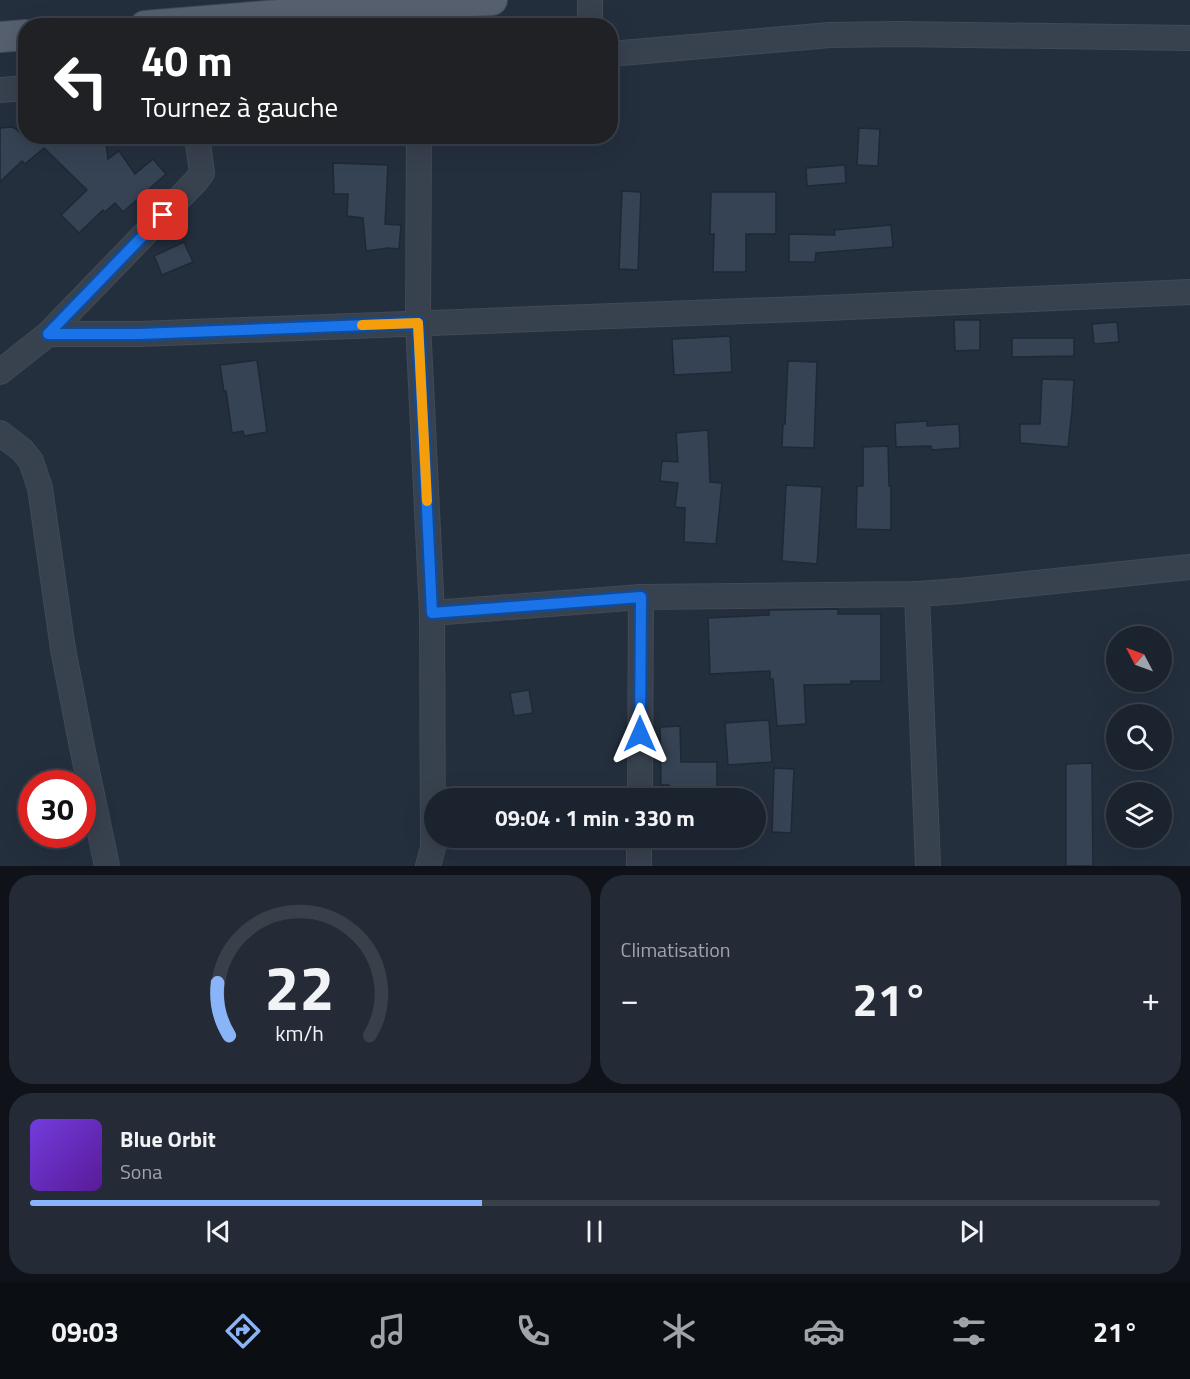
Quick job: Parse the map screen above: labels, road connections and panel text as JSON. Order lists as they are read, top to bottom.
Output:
{
  "north": "top left",
  "page": {
    "turn": ["40 m", "Tournez à gauche"],
    "limit": "30",
    "trip": "09:04 · 1 min · 330 m",
    "tile": "Climatisation",
    "heat": ["−", "21°", "+"],
    "song": ["Blue Orbit", "Sona"],
    "tabs": ["09:03", "21°"],
    "gauge": ["22", "km/h"]
  }
}
